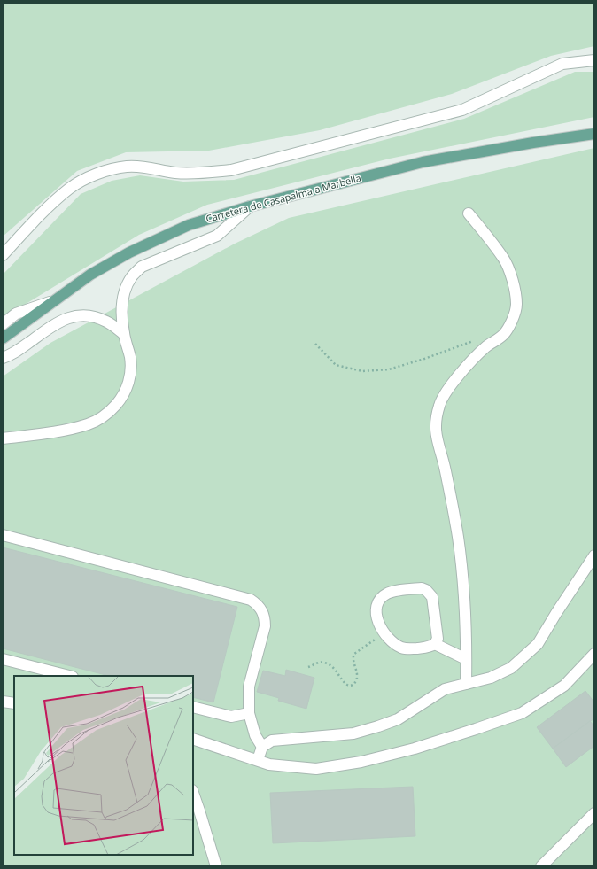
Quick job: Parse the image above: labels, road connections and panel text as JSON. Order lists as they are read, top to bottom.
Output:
{
  "streets": {
    "main road": ["Carretera de Casapalma a Marbella"]
  }
}
